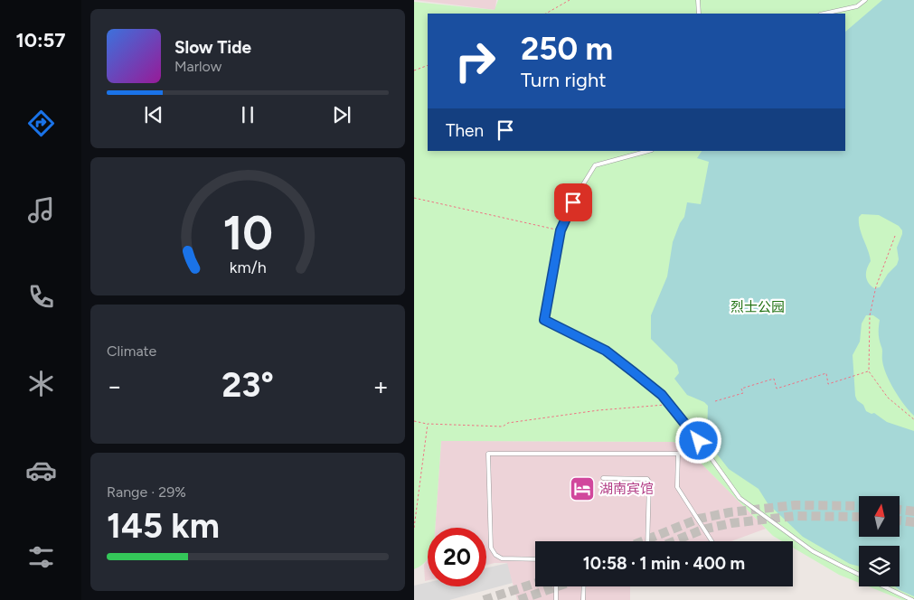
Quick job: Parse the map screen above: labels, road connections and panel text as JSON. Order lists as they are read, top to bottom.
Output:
{
  "parks": ["烈士公园"],
  "places": {
    "hotel": ["湖南宾馆"]
  },
  "north": "top",
  "page": {
    "tabs": "10:57",
    "turn": ["250 m", "Turn right"],
    "song": ["Slow Tide", "Marlow"],
    "then": "Then",
    "tile": [
      "Climate",
      ["Range · 29%", "145 km"]
    ],
    "heat": ["−", "23°", "+"],
    "limit": "20",
    "trip": "10:58 · 1 min · 400 m",
    "gauge": ["10", "km/h"]
  }
}
